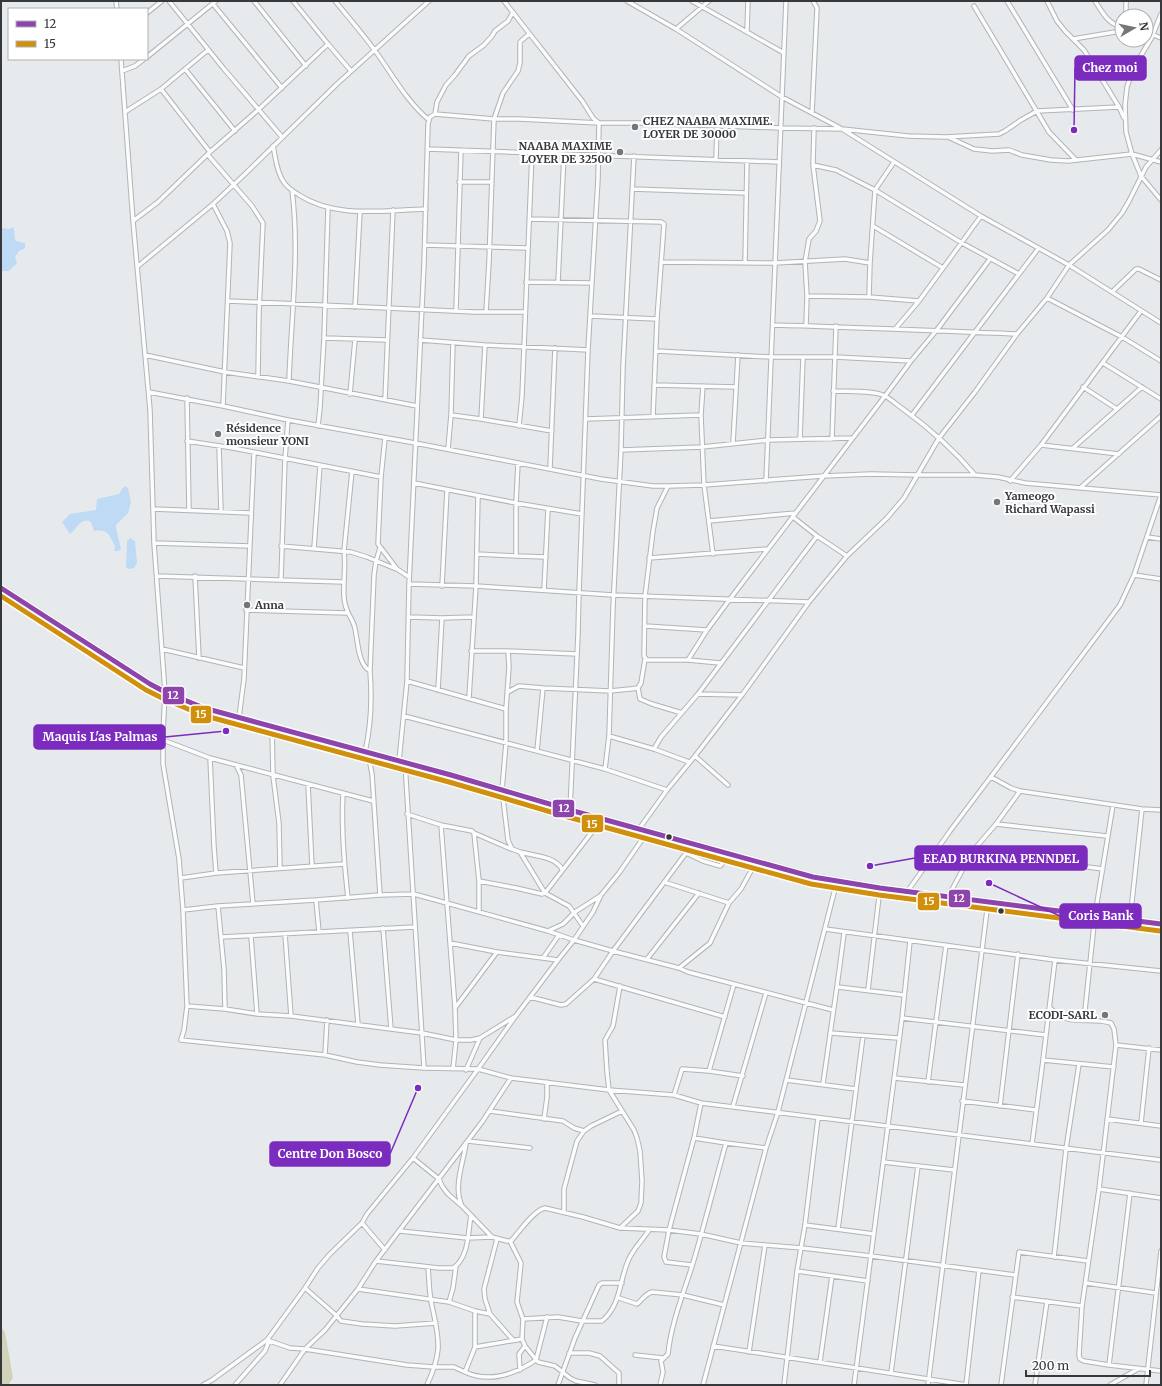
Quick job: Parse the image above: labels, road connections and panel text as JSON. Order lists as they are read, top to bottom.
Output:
{
  "places": [
    "CHEZ NAABA MAXIME. LOYER DE 30000",
    "Chez moi",
    "NAABA MAXIME LOYER DE 32500",
    "Résidence monsieur YONI",
    "Yameogo Richard Wapassi",
    "Anna",
    "Maquis L'as Palmas",
    "EEAD BURKINA PENNDEL",
    "Coris Bank",
    "ECODI-SARL",
    "Centre Don Bosco"
  ],
  "lines": ["transit line 12", "transit line 15"],
  "legend": ["12", "15"],
  "scale_bar": "200 m",
  "north": "right"
}
